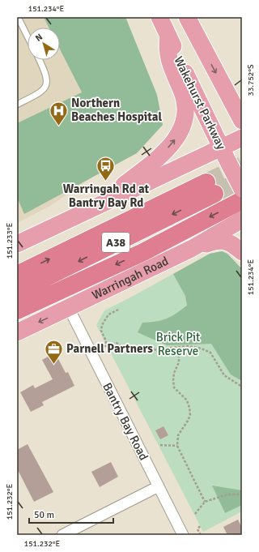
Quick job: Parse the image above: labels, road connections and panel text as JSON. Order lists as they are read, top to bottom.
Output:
{
  "streets": {
    "highway": ["A38"],
    "main road": ["Wakehurst Parkway", "Warringah Road"],
    "street": ["Bantry Bay Road"]
  },
  "crossings": [
    ["Warringah Road", "Bantry Bay Road"]
  ],
  "parks": ["Brick Pit Reserve"],
  "places": {
    "hospital": ["Northern Beaches Hospital"],
    "bus stop": ["Warringah Rd at Bantry Bay Rd"],
    "office": ["Parnell Partners"]
  },
  "scale_bar": "50 m",
  "north": "top left",
  "coordinates": [
    "151.234°E",
    "33.752°S",
    "151.233°E",
    "151.232°E"
  ]
}
